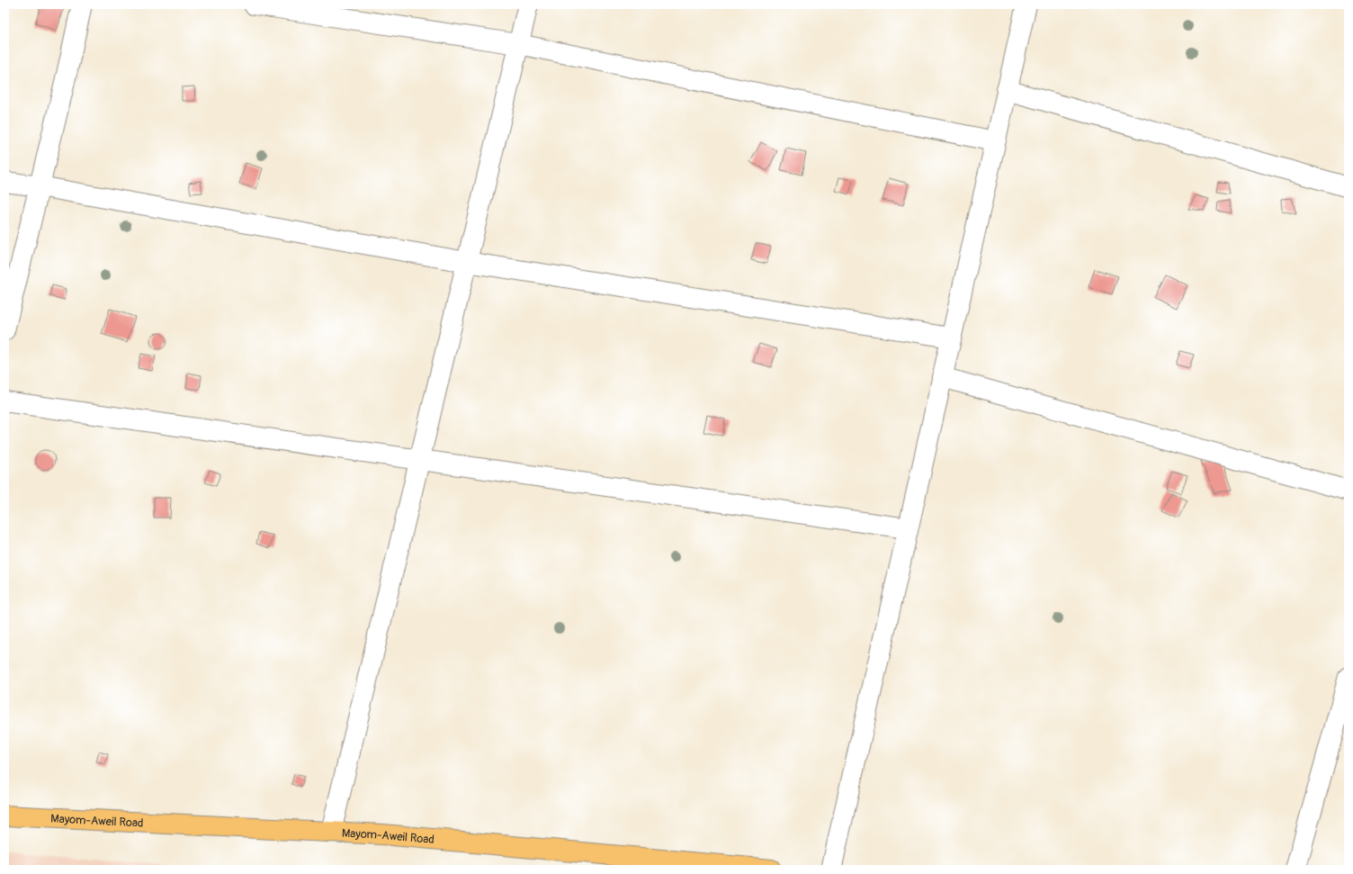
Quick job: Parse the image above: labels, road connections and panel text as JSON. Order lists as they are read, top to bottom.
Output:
{
  "streets": {
    "main road": ["Mayom-Aweil Road"]
  }
}
